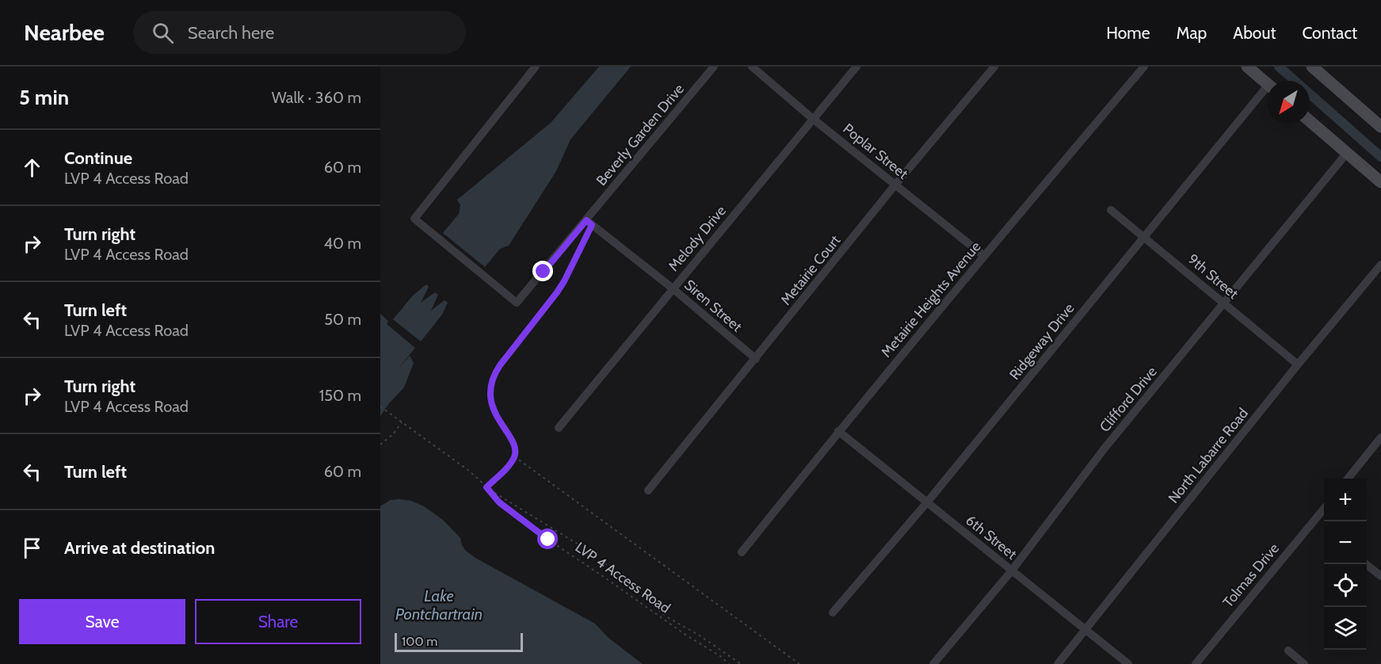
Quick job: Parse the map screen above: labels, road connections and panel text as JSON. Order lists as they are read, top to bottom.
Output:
{
  "streets": {
    "street": [
      "Beverly Garden Drive",
      "Poplar Street",
      "Melody Drive",
      "Metairie Court",
      "9th Street",
      "Metairie Heights Avenue",
      "Siren Street",
      "Ridgeway Drive",
      "Clifford Drive",
      "North Labarre Road",
      "6th Street",
      "Tolmas Drive"
    ],
    "path": ["LVP 4 Access Road"]
  },
  "crossings": [
    ["Beverly Garden Drive", "Siren Street"],
    ["Poplar Street", "Melody Drive"],
    ["Poplar Street", "Metairie Court"],
    ["Poplar Street", "Metairie Heights Avenue"],
    ["Melody Drive", "Siren Street"],
    ["Metairie Court", "Siren Street"],
    ["9th Street", "Ridgeway Drive"],
    ["9th Street", "Clifford Drive"],
    ["9th Street", "North Labarre Road"],
    ["Metairie Heights Avenue", "6th Street"],
    ["Ridgeway Drive", "6th Street"],
    ["Clifford Drive", "6th Street"],
    ["North Labarre Road", "6th Street"]
  ],
  "water": ["Lake Pontchartrain"],
  "scale_bar": "100 m",
  "north": "bottom left",
  "page": {
    "header": "Nearbee",
    "search": "Search here",
    "nav": [
      "Home",
      "Map",
      "About",
      "Contact"
    ],
    "heading": ["5 min", "Walk · 360 m"],
    "list": [
      ["Continue", "LVP 4 Access Road", "60 m"],
      ["Turn right", "LVP 4 Access Road", "40 m"],
      ["Turn left", "LVP 4 Access Road", "50 m"],
      ["Turn right", "LVP 4 Access Road", "150 m"],
      ["Turn left", "60 m"],
      "Arrive at destination"
    ],
    "map_buttons": ["+", "−"],
    "buttons": ["Save", "Share"],
    "scale": "100 m"
  }
}
